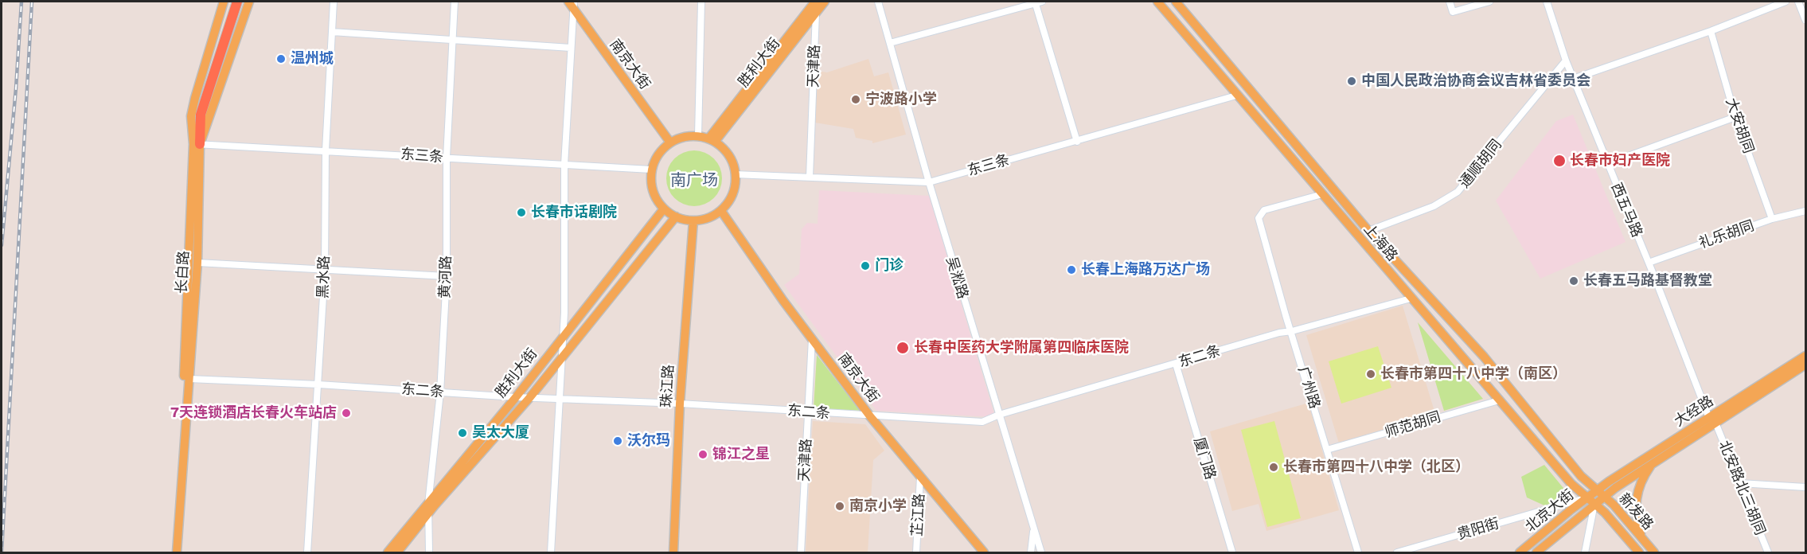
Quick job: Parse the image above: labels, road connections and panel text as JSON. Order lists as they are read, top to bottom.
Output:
{
  "streets": {
    "main road": [
      "胜利大街",
      "南京大街",
      "上海路",
      "长白路",
      "珠江路",
      "大经路",
      "北京大街",
      "新发路"
    ],
    "street": [
      "天津路",
      "大安胡同",
      "东三条",
      "通顺胡同",
      "西五马路",
      "礼乐胡同",
      "黑水路",
      "黄河路",
      "吴淞路",
      "东二条",
      "广州路",
      "师范胡同",
      "厦门路",
      "北安路北三胡同",
      "芷江路",
      "贵阳街"
    ]
  },
  "crossings": [
    ["胜利大街", "南京大街"],
    ["胜利大街", "天津路"],
    ["胜利大街", "东三条"],
    ["胜利大街", "黄河路"],
    ["胜利大街", "东二条"],
    ["胜利大街", "珠江路"],
    ["南京大街", "天津路"],
    ["南京大街", "东三条"],
    ["南京大街", "东二条"],
    ["南京大街", "珠江路"],
    ["南京大街", "芷江路"],
    ["天津路", "东三条"],
    ["天津路", "东二条"],
    ["大安胡同", "礼乐胡同"],
    ["东三条", "上海路"],
    ["东三条", "长白路"],
    ["东三条", "黑水路"],
    ["东三条", "黄河路"],
    ["东三条", "吴淞路"],
    ["东三条", "珠江路"],
    ["通顺胡同", "西五马路"],
    ["通顺胡同", "上海路"],
    ["西五马路", "礼乐胡同"],
    ["西五马路", "大经路"],
    ["西五马路", "北安路北三胡同"],
    ["上海路", "东二条"],
    ["上海路", "广州路"],
    ["上海路", "大经路"],
    ["上海路", "师范胡同"],
    ["上海路", "北京大街"],
    ["上海路", "新发路"],
    ["上海路", "贵阳街"],
    ["长白路", "东二条"],
    ["黑水路", "东二条"],
    ["黄河路", "东二条"],
    ["吴淞路", "东二条"],
    ["东二条", "珠江路"],
    ["东二条", "广州路"],
    ["东二条", "厦门路"],
    ["广州路", "师范胡同"],
    ["大经路", "北安路北三胡同"],
    ["大经路", "北京大街"],
    ["大经路", "新发路"],
    ["北京大街", "新发路"],
    ["北京大街", "贵阳街"],
    ["新发路", "贵阳街"]
  ],
  "districts": ["南广场"],
  "places": [
    "温州城",
    "中国人民政治协商会议吉林省委员会",
    "宁波路小学",
    "长春市妇产医院",
    "长春市话剧院",
    "门诊",
    "长春上海路万达广场",
    "长春五马路基督教堂",
    "长春中医药大学附属第四临床医院",
    "长春市第四十八中学（南区）",
    "7天连锁酒店长春火车站店",
    "吴太大厦",
    "沃尔玛",
    "锦江之星",
    "长春市第四十八中学（北区）",
    "南京小学"
  ]
}
